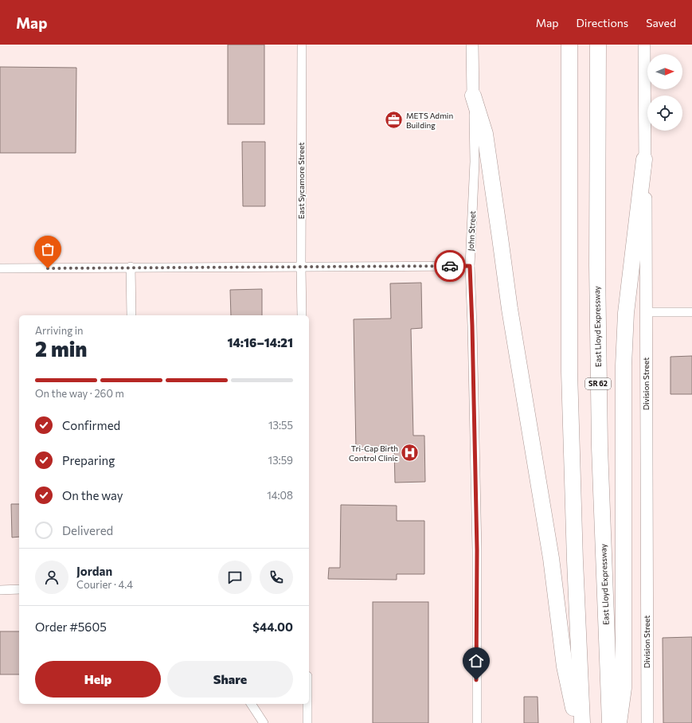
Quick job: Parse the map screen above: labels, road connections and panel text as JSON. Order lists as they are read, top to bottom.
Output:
{
  "streets": {
    "highway": ["East Lloyd Expressway", "SR 62"],
    "street": ["East Sycamore Street", "John Street", "Division Street"]
  },
  "places": {
    "office": ["METS Admin Building"],
    "hospital": ["Tri-Cap Birth Control Clinic"]
  },
  "north": "right",
  "page": {
    "header": "Map",
    "nav": ["Map", "Directions", "Saved"],
    "heading": ["2 min", "Arriving in", "14:16–14:21"],
    "panel": [
      "Jordan",
      "Courier · 4.4",
      "Order #5605",
      "$44.00"
    ],
    "bar": "On the way · 260 m",
    "list": [
      ["Confirmed", "13:55"],
      ["Preparing", "13:59"],
      ["On the way", "14:08"],
      "Delivered"
    ],
    "buttons": ["Help", "Share"]
  }
}
